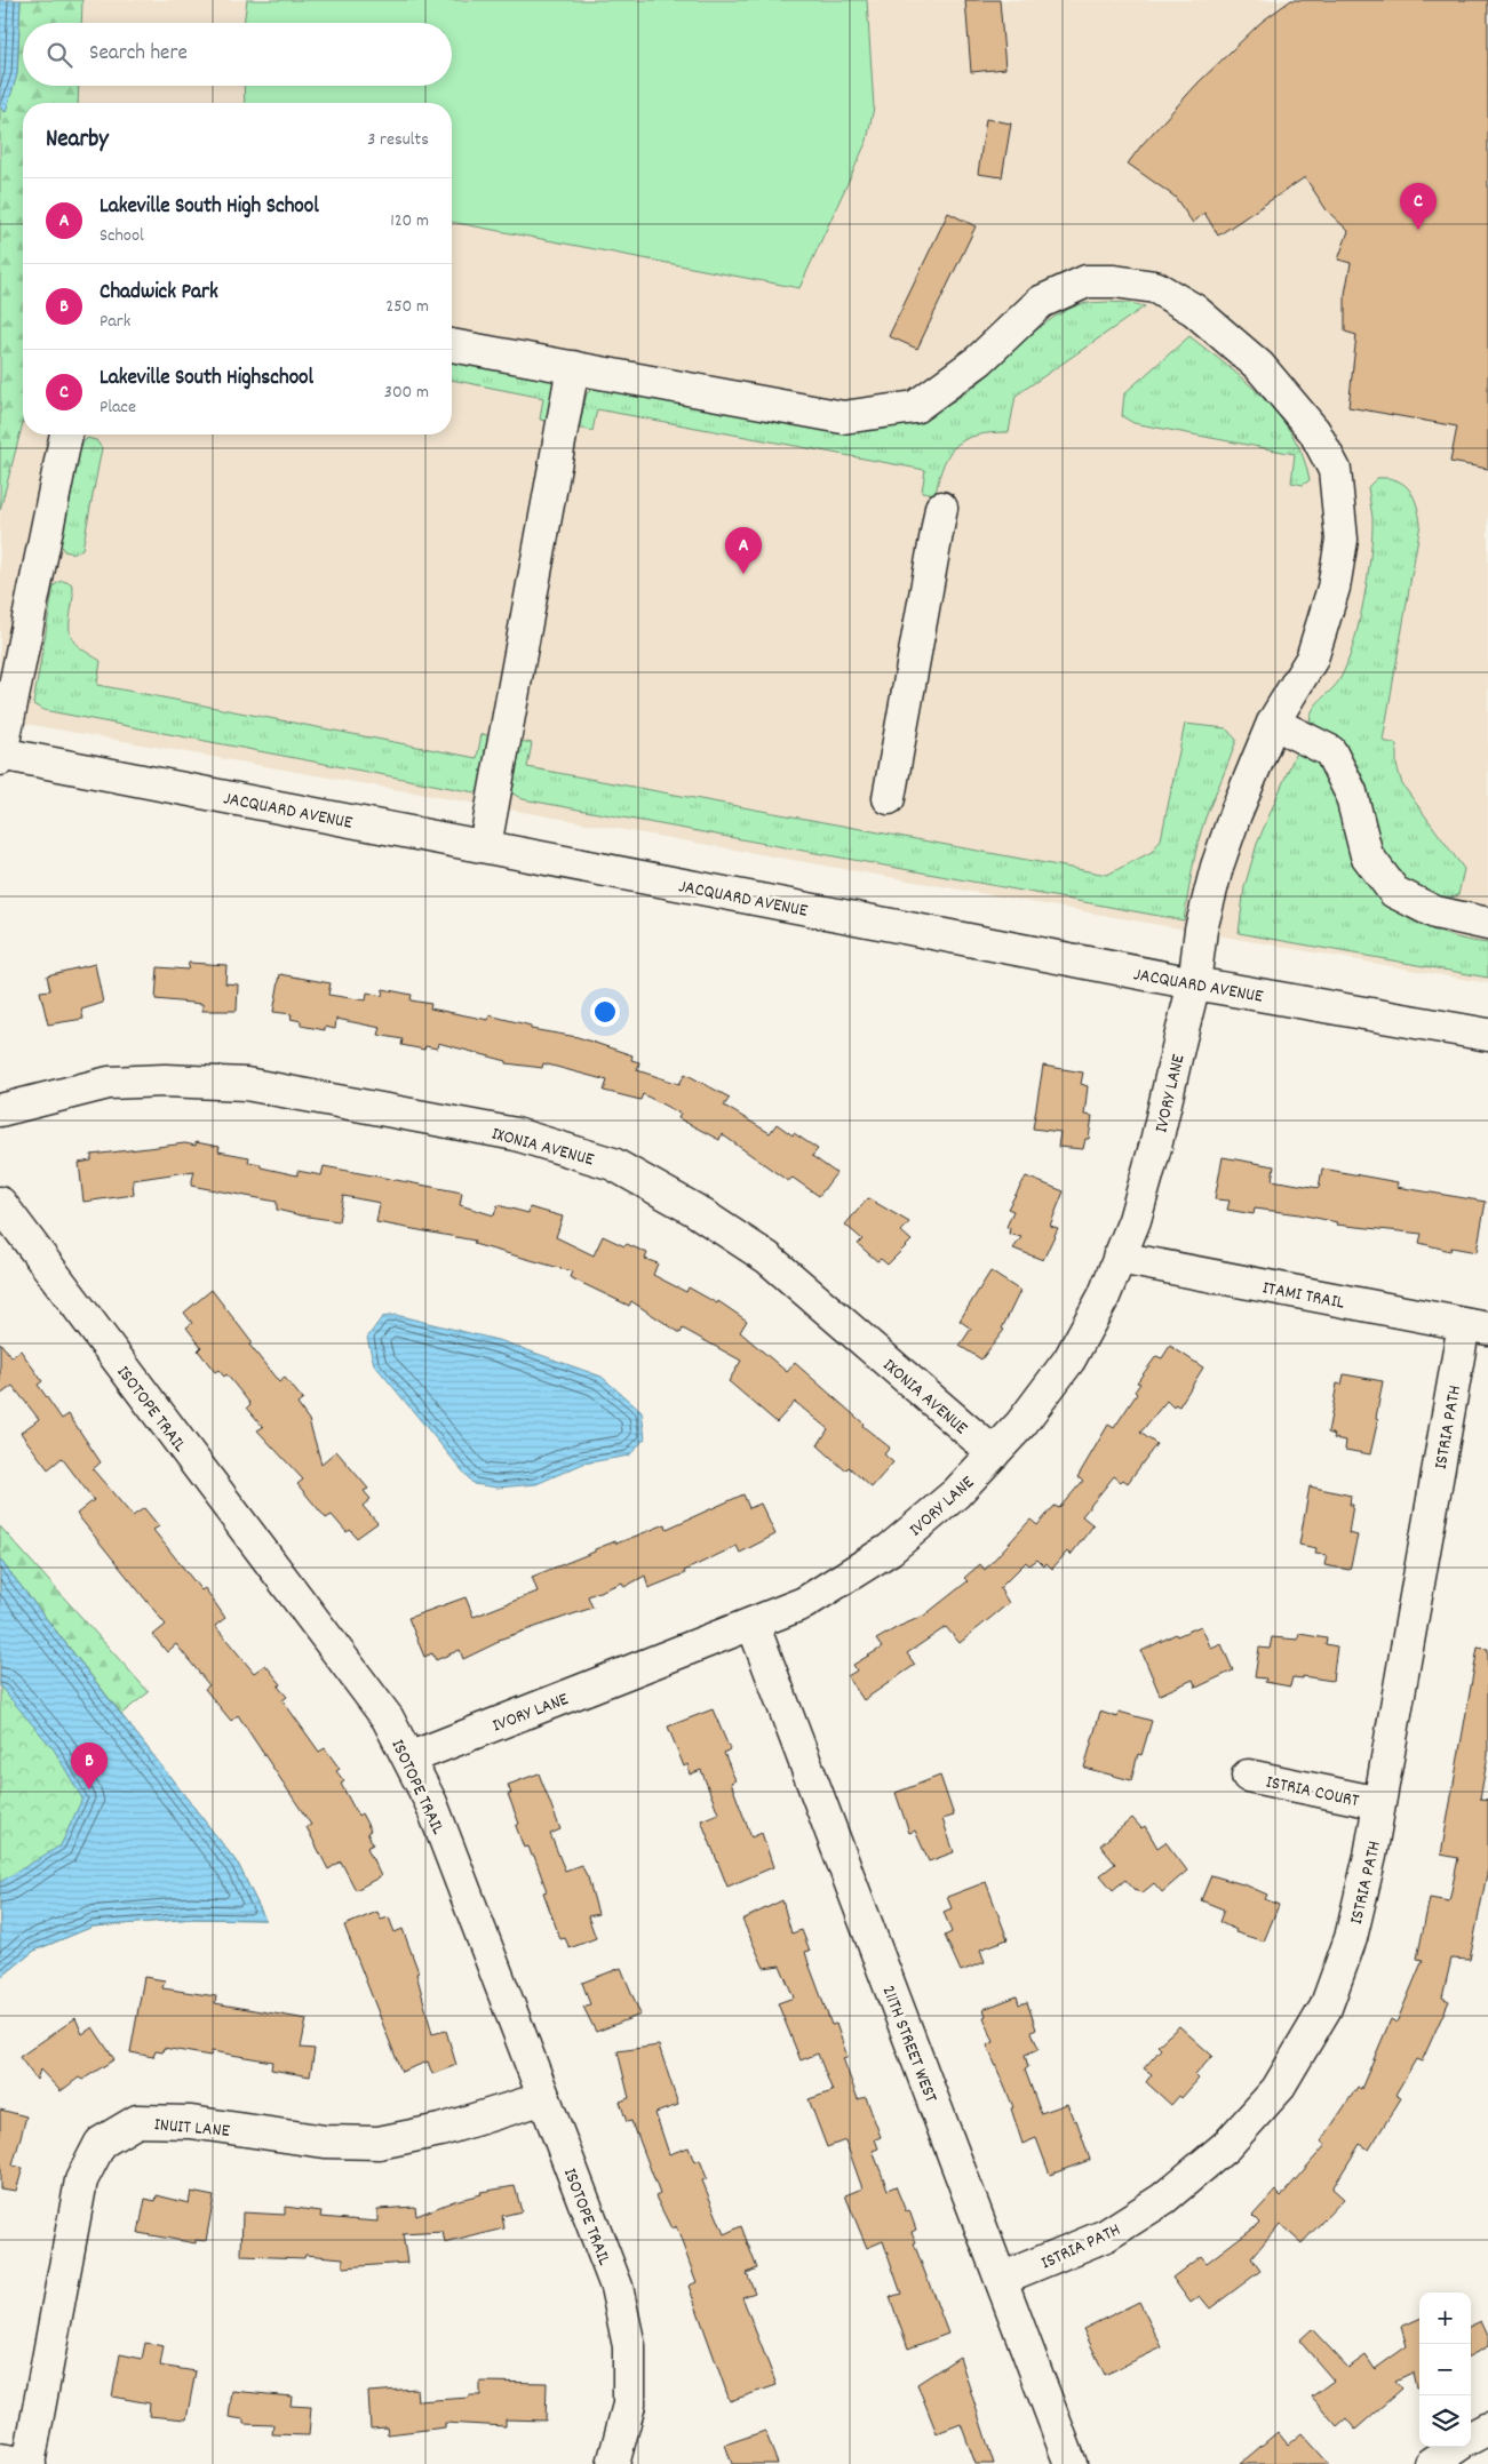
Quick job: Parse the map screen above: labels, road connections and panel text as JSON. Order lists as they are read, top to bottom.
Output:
{
  "streets": {
    "street": [
      "JACQUARD AVENUE",
      "IVORY LANE",
      "IXONIA AVENUE",
      "ITAMI TRAIL",
      "ISOTOPE TRAIL",
      "ISTRIA PATH",
      "ISTRIA COURT",
      "211TH STREET WEST",
      "INUIT LANE"
    ]
  },
  "crossings": [
    ["JACQUARD AVENUE", "IVORY LANE"],
    ["IVORY LANE", "IXONIA AVENUE"],
    ["IVORY LANE", "ITAMI TRAIL"],
    ["IVORY LANE", "ISOTOPE TRAIL"],
    ["IVORY LANE", "211TH STREET WEST"],
    ["ITAMI TRAIL", "ISTRIA PATH"],
    ["ISOTOPE TRAIL", "INUIT LANE"],
    ["ISTRIA PATH", "ISTRIA COURT"],
    ["ISTRIA PATH", "211TH STREET WEST"]
  ],
  "page": {
    "search": "Search here",
    "heading": ["Nearby", "3 results"],
    "list": [
      {
        "mark": "A",
        "name": "Lakeville South High School",
        "note": "School",
        "value": "120 m"
      },
      {
        "mark": "B",
        "name": "Chadwick Park",
        "note": "Park",
        "value": "250 m"
      },
      {
        "mark": "C",
        "name": "Lakeville South Highschool",
        "note": "Place",
        "value": "300 m"
      }
    ],
    "pins": ["C", "A", "B"],
    "map_buttons": ["+", "−"]
  }
}
